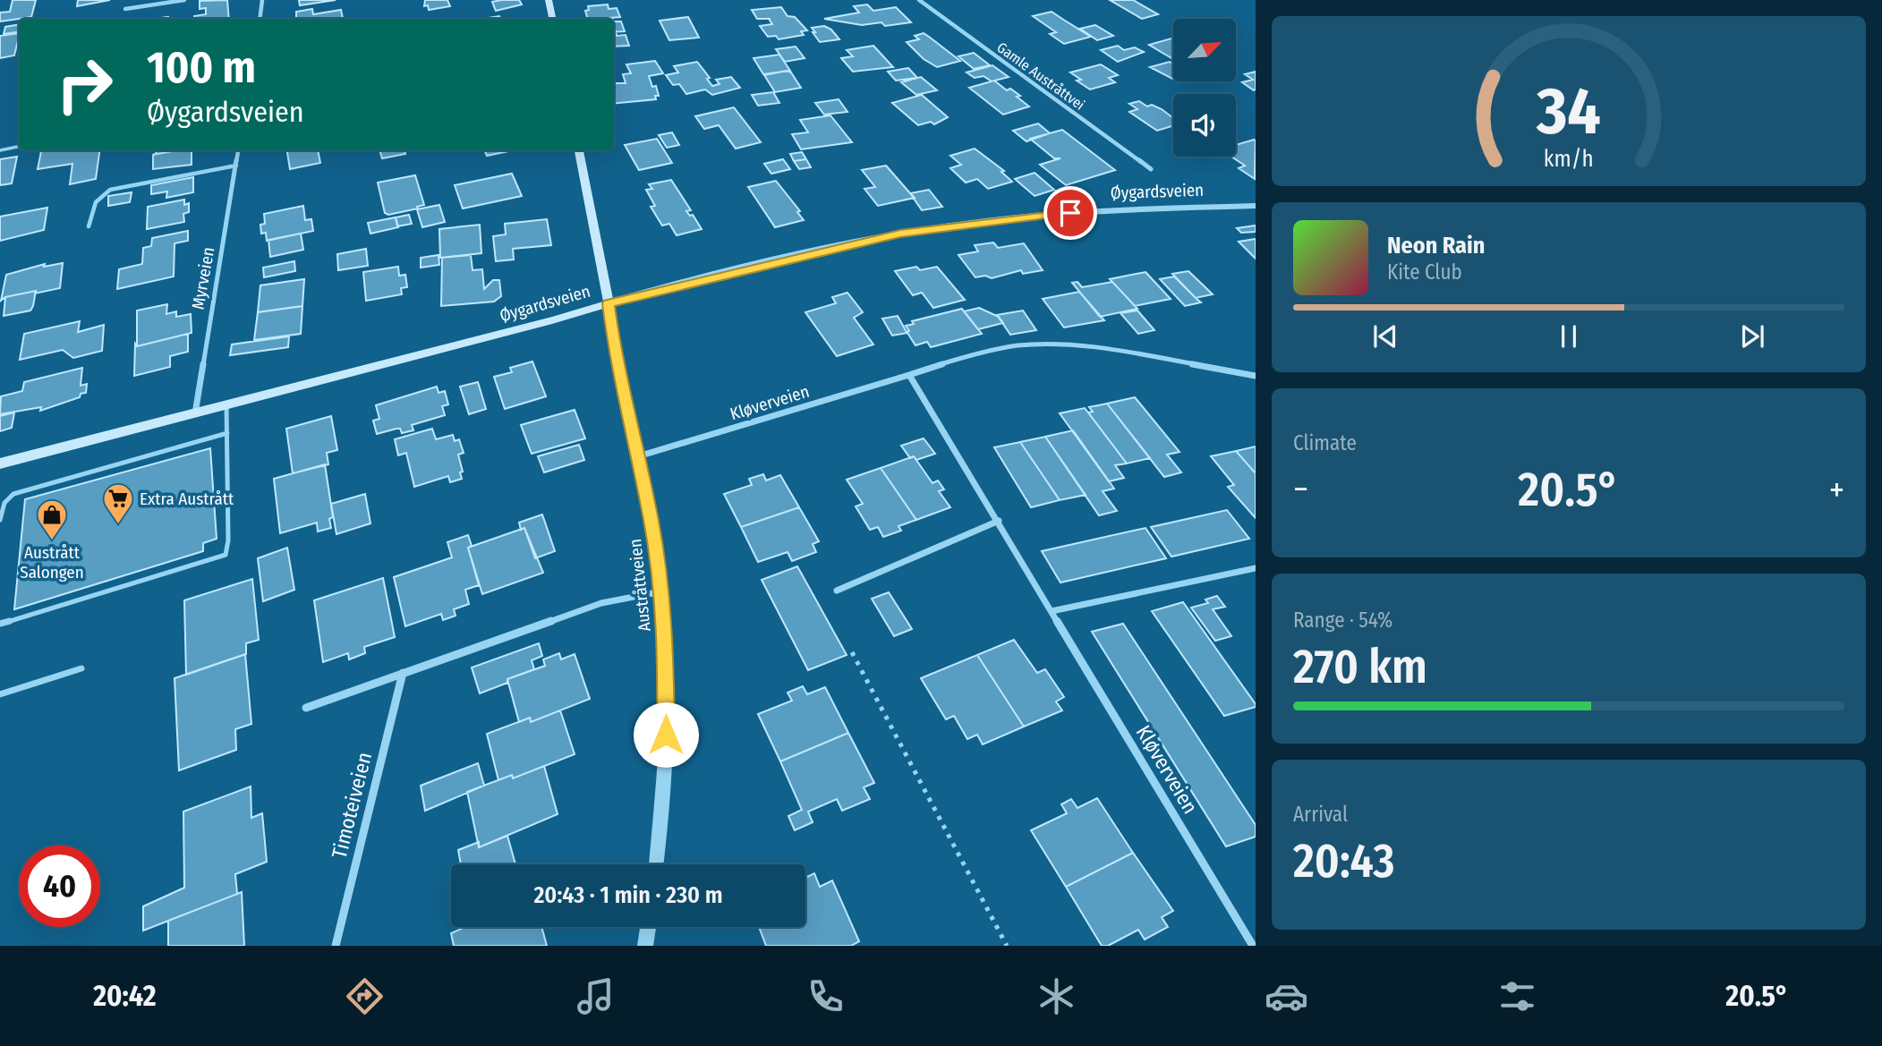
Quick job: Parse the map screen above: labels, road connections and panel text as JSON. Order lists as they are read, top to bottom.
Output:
{
  "streets": {
    "main road": ["Øygardsveien", "Austråttveien"],
    "street": [
      "Gamle Austråttvei",
      "Myrveien",
      "Kløverveien",
      "Timoteiveien"
    ]
  },
  "crossings": [
    ["Øygardsveien", "Myrveien"],
    ["Øygardsveien", "Austråttveien"],
    ["Kløverveien", "Austråttveien"]
  ],
  "places": {
    "supermarket": ["Extra Austrått"],
    "shop": ["Austrått Salongen"]
  },
  "north": "top right",
  "page": {
    "turn": ["100 m", "Øygardsveien"],
    "song": ["Neon Rain", "Kite Club"],
    "tile": [
      "Climate",
      ["Range · 54%", "270 km"],
      ["Arrival", "20:43"]
    ],
    "heat": ["−", "20.5°", "+"],
    "limit": "40",
    "trip": "20:43 · 1 min · 230 m",
    "tabs": ["20:42", "20.5°"],
    "gauge": ["34", "km/h"]
  }
}
